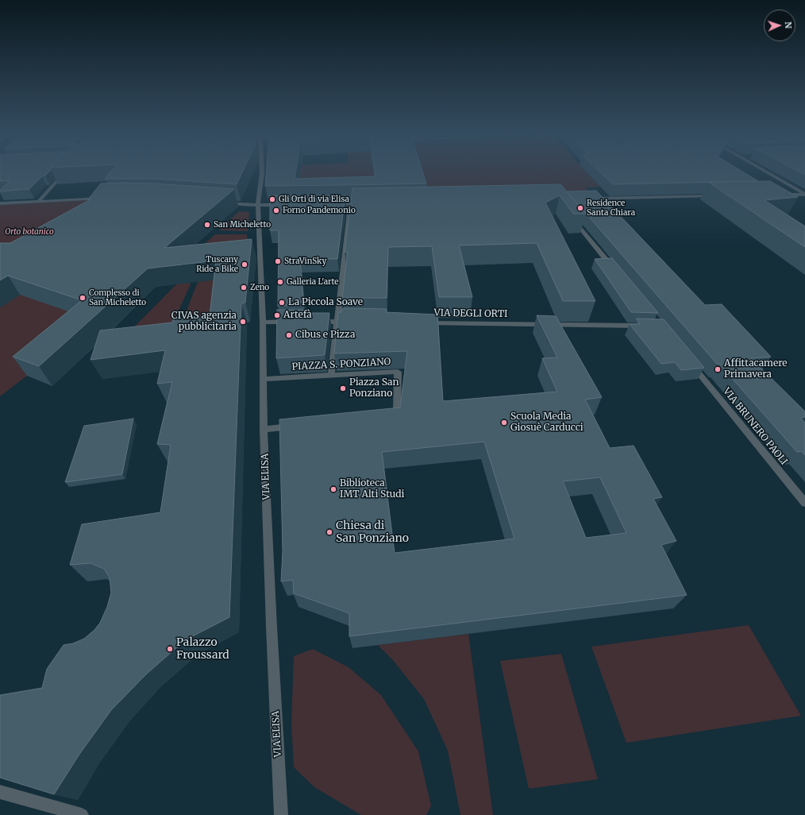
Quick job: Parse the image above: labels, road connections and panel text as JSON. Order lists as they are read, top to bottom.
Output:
{
  "streets": {
    "street": [
      "VIA DEGLI ORTI",
      "PIAZZA S. PONZIANO",
      "VIA BRUNERO PAOLI",
      "VIA ELISA"
    ]
  },
  "crossings": [
    ["PIAZZA S. PONZIANO", "VIA ELISA"]
  ],
  "parks": ["Orto botanico"],
  "places": [
    "Gli Orti di via Elisa",
    "Residence Santa Chiara",
    "Forno Pandemonio",
    "San Micheletto",
    "StraVinSky",
    "Tuscany Ride a Bike",
    "Galleria L'arte",
    "Zeno",
    "Complesso di San Micheletto",
    "La Piccola Soave",
    "Artefà",
    "CIVAS agenzia pubblicitaria",
    "Cibus e Pizza",
    "Affittacamere Primavera",
    "Piazza San Ponziano",
    "Scuola Media Giosuè Carducci",
    "Biblioteca IMT Alti Studi",
    "Chiesa di San Ponziano",
    "Palazzo Froussard"
  ],
  "north": "right"
}
